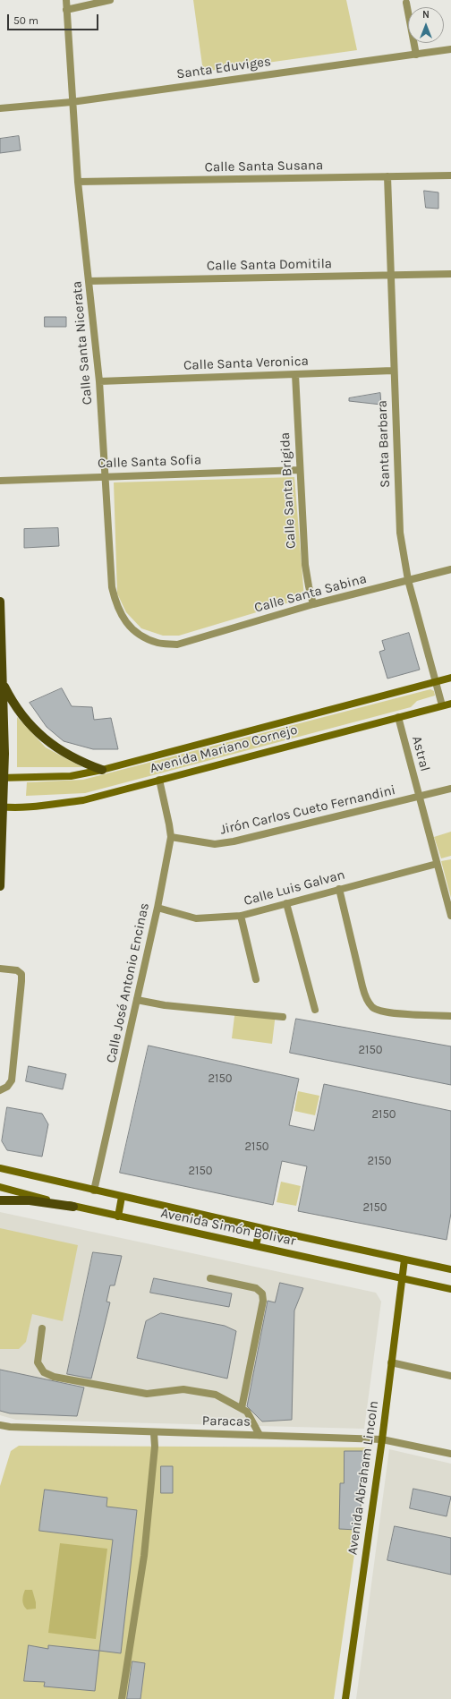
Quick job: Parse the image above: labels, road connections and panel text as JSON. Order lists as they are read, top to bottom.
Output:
{
  "streets": {
    "main road": ["Avenida Mariano Cornejo", "Avenida Simón Bolivar", "Avenida Abraham Lincoln"],
    "street": [
      "Santa Eduviges",
      "Calle Santa Susana",
      "Calle Santa Domitila",
      "Calle Santa Nicerata",
      "Calle Santa Veronica",
      "Santa Barbara",
      "Calle Santa Sofia",
      "Calle Santa Brigida",
      "Calle Santa Sabina",
      "Astral",
      "Jirón Carlos Cueto Fernandini",
      "Calle Luis Galvan",
      "Calle José Antonio Encinas",
      "Paracas"
    ]
  },
  "crossings": [
    ["Santa Eduviges", "Calle Santa Nicerata"],
    ["Calle Santa Susana", "Calle Santa Nicerata"],
    ["Calle Santa Susana", "Santa Barbara"],
    ["Calle Santa Domitila", "Calle Santa Nicerata"],
    ["Calle Santa Domitila", "Santa Barbara"],
    ["Calle Santa Nicerata", "Calle Santa Veronica"],
    ["Calle Santa Nicerata", "Calle Santa Sofia"],
    ["Calle Santa Nicerata", "Calle Santa Sabina"],
    ["Calle Santa Veronica", "Santa Barbara"],
    ["Calle Santa Veronica", "Calle Santa Brigida"],
    ["Santa Barbara", "Calle Santa Sabina"],
    ["Santa Barbara", "Avenida Mariano Cornejo"],
    ["Calle Santa Sofia", "Calle Santa Brigida"],
    ["Calle Santa Brigida", "Calle Santa Sabina"],
    ["Avenida Mariano Cornejo", "Astral"],
    ["Avenida Mariano Cornejo", "Calle José Antonio Encinas"],
    ["Astral", "Jirón Carlos Cueto Fernandini"],
    ["Astral", "Calle Luis Galvan"],
    ["Jirón Carlos Cueto Fernandini", "Calle José Antonio Encinas"],
    ["Calle Luis Galvan", "Calle José Antonio Encinas"],
    ["Calle José Antonio Encinas", "Avenida Simón Bolivar"],
    ["Avenida Simón Bolivar", "Avenida Abraham Lincoln"],
    ["Paracas", "Avenida Abraham Lincoln"]
  ],
  "house_numbers": [
    "2150",
    "2150",
    "2150",
    "2150",
    "2150",
    "2150",
    "2150"
  ],
  "scale_bar": "50 m",
  "north": "top"
}
